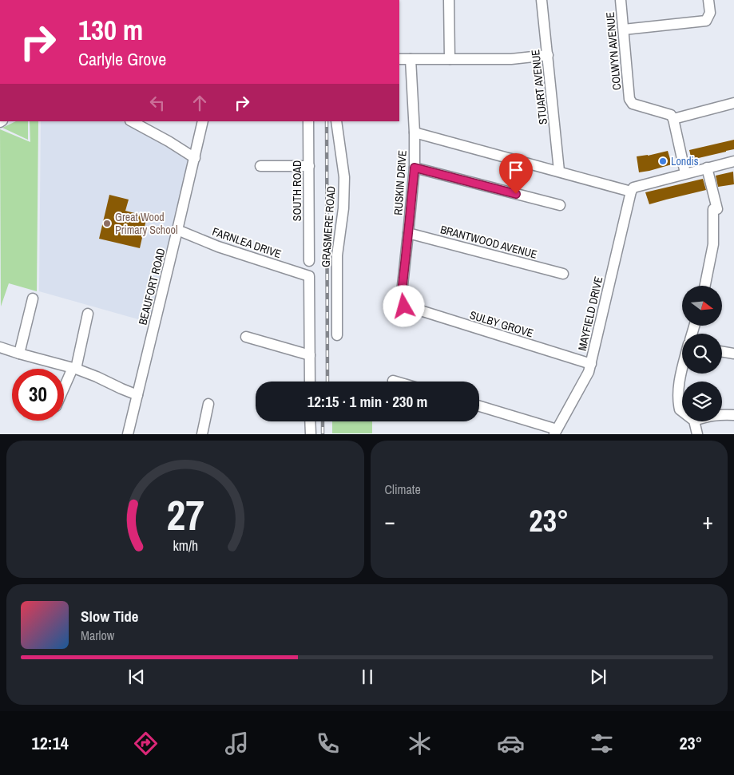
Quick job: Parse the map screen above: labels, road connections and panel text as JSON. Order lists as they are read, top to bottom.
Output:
{
  "streets": {
    "street": [
      "COLWYN AVENUE",
      "STUART AVENUE",
      "RUSKIN DRIVE",
      "SOUTH ROAD",
      "GRASMERE ROAD",
      "BRANTWOOD AVENUE",
      "FARNLEA DRIVE",
      "BEAUFORT ROAD",
      "MAYFIELD DRIVE",
      "SULBY GROVE"
    ]
  },
  "crossings": [
    ["RUSKIN DRIVE", "BRANTWOOD AVENUE"],
    ["RUSKIN DRIVE", "SULBY GROVE"],
    ["FARNLEA DRIVE", "BEAUFORT ROAD"],
    ["MAYFIELD DRIVE", "SULBY GROVE"]
  ],
  "places": ["Londis", "Great Wood Primary School"],
  "north": "right",
  "page": {
    "turn": ["130 m", "Carlyle Grove"],
    "limit": "30",
    "trip": "12:15 · 1 min · 230 m",
    "tile": "Climate",
    "heat": ["−", "23°", "+"],
    "song": ["Slow Tide", "Marlow"],
    "tabs": ["12:14", "23°"],
    "gauge": ["27", "km/h"]
  }
}
